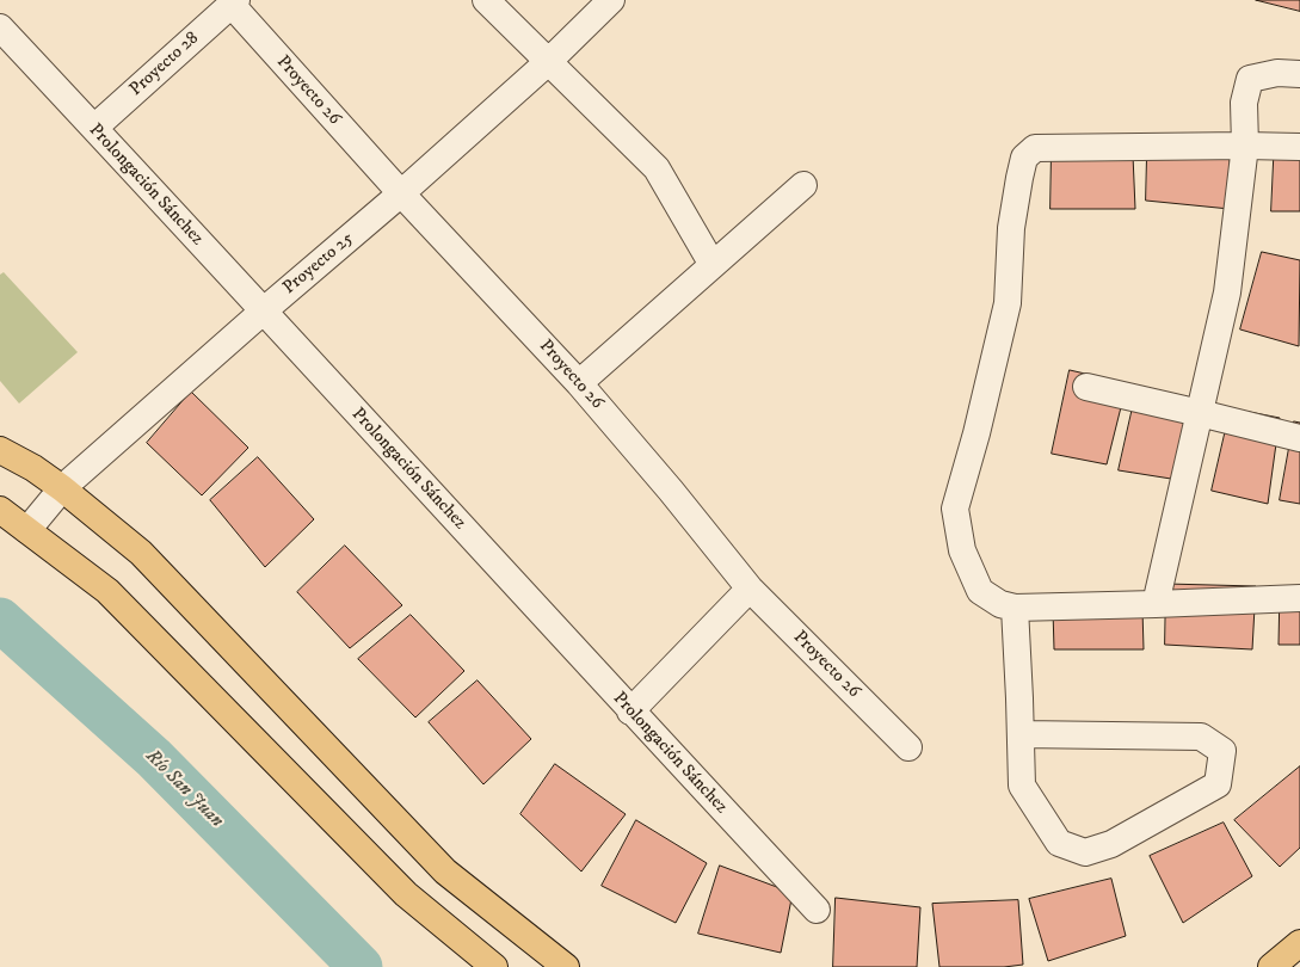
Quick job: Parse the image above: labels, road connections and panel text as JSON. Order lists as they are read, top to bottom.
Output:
{
  "streets": {
    "street": [
      "Proyecto 28",
      "Proyecto 26",
      "Prolongación Sánchez",
      "Proyecto 25"
    ]
  },
  "crossings": [
    ["Proyecto 28", "Proyecto 26"],
    ["Proyecto 28", "Prolongación Sánchez"],
    ["Proyecto 26", "Proyecto 25"],
    ["Prolongación Sánchez", "Proyecto 25"]
  ],
  "water": ["Río San Juan"]
}
